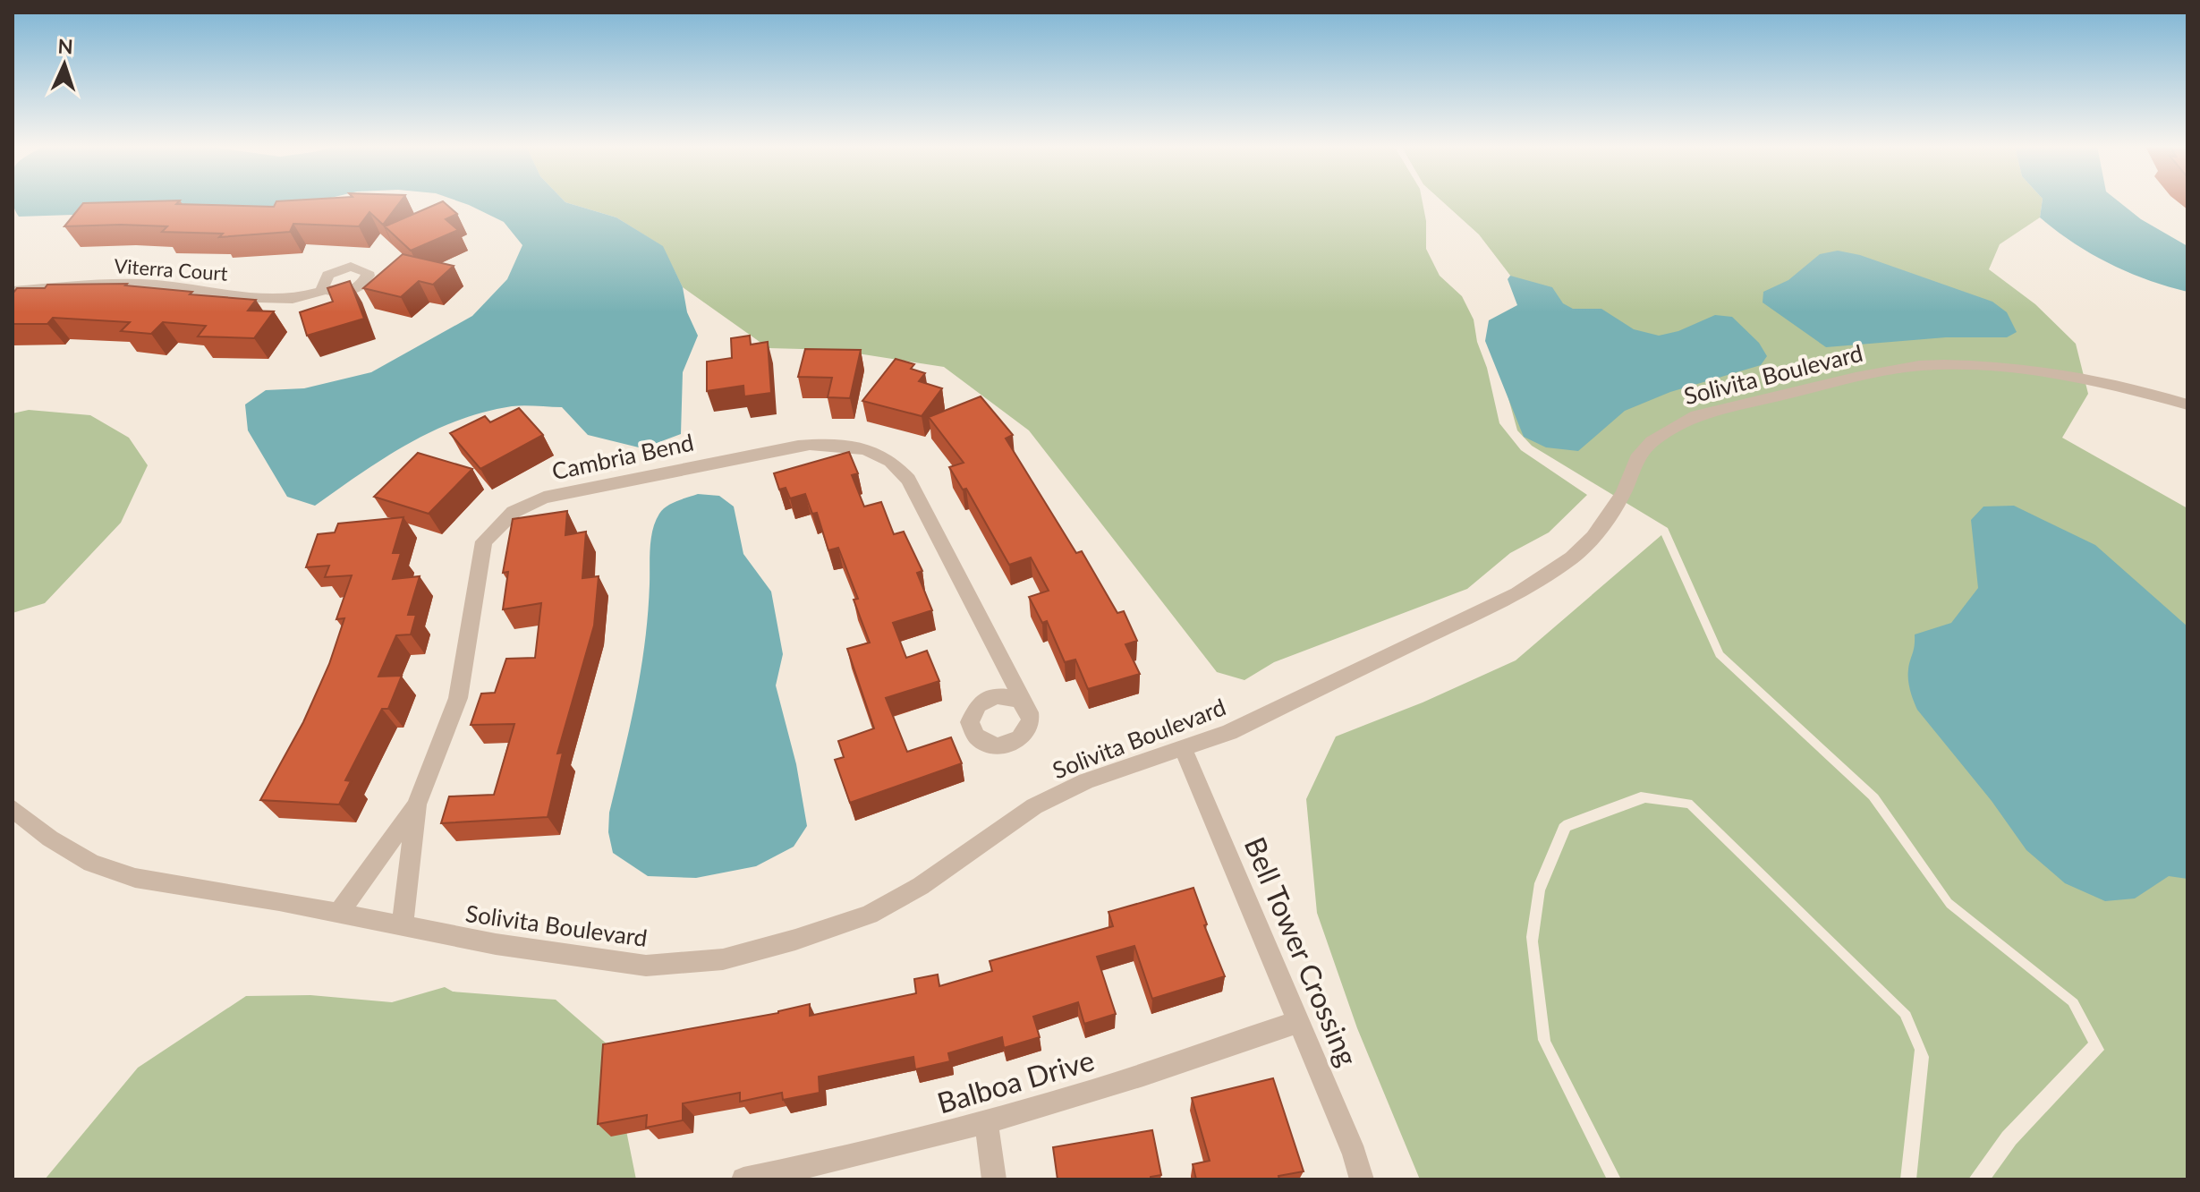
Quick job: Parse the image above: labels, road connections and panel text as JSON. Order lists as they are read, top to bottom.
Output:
{
  "streets": {
    "street": [
      "Viterra Court",
      "Solivita Boulevard",
      "Cambria Bend",
      "Bell Tower Crossing",
      "Balboa Drive"
    ]
  },
  "crossings": [
    ["Solivita Boulevard", "Cambria Bend"],
    ["Solivita Boulevard", "Bell Tower Crossing"],
    ["Bell Tower Crossing", "Balboa Drive"]
  ],
  "north": "top"
}
